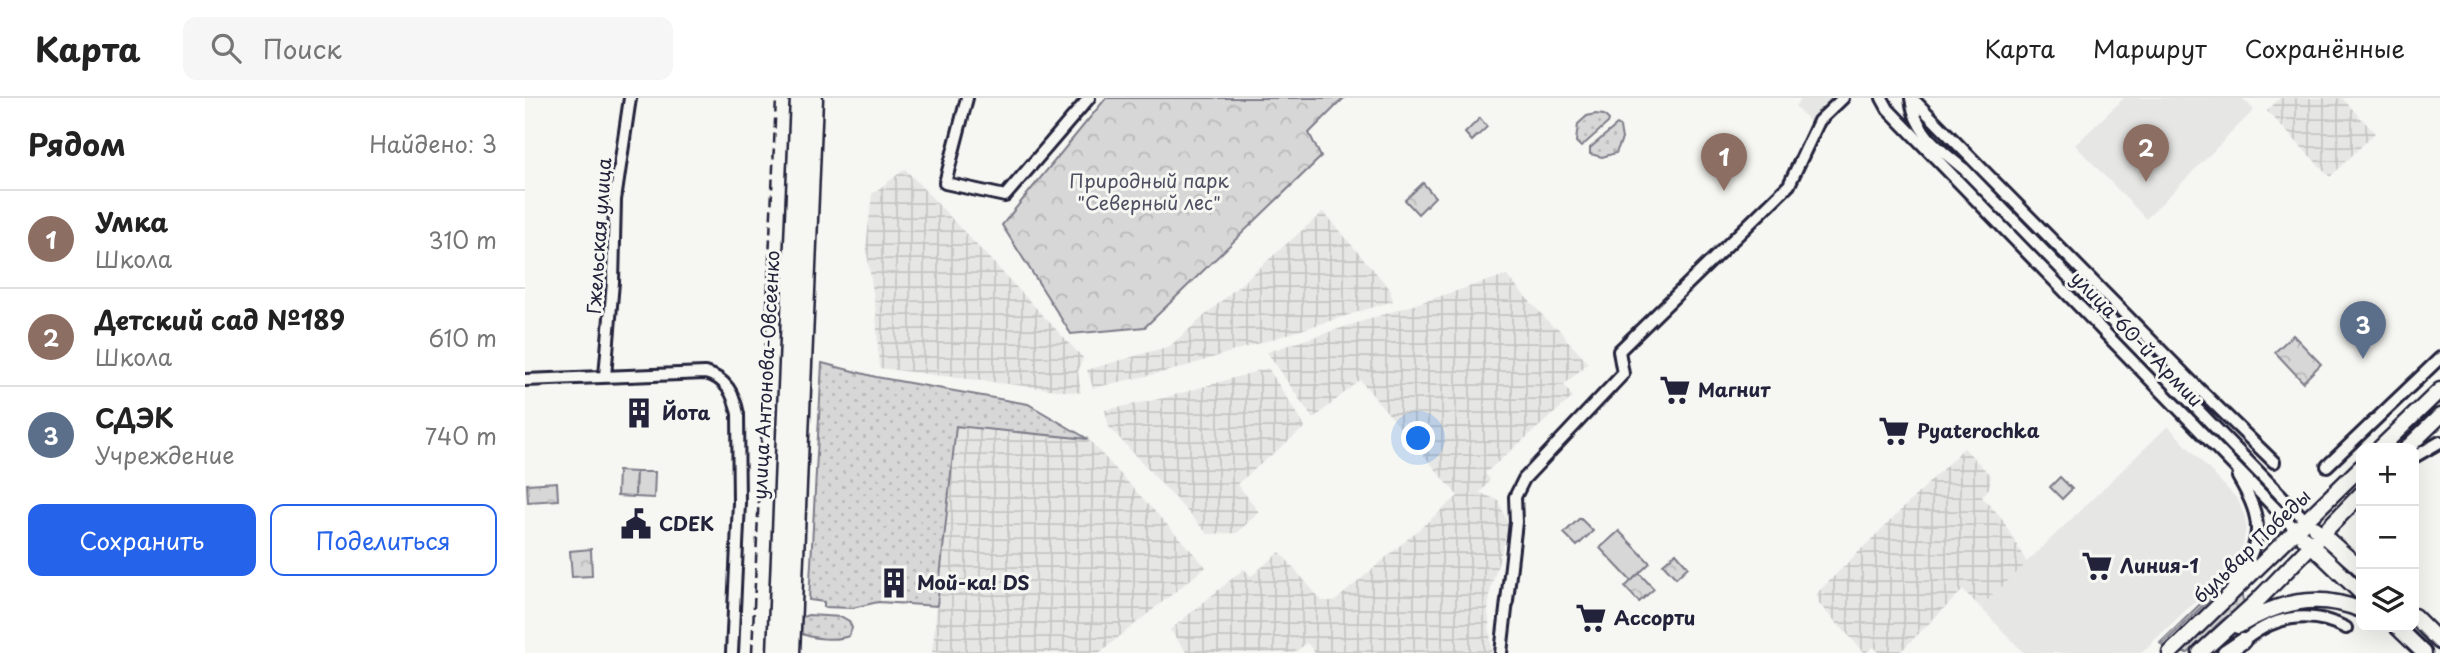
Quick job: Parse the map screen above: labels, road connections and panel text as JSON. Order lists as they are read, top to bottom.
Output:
{
  "streets": {
    "highway": ["улица Антонова-Овсеенко"],
    "main road": ["улица 60-й Армии", "бульвар Победы"],
    "street": ["Гжельская улица"]
  },
  "crossings": [
    ["улица 60-й Армии", "бульвар Победы"]
  ],
  "parks": ["Природный парк \"Северный лес\""],
  "places": {
    "supermarket": [
      "Магнит",
      "Pyaterochka",
      "Линия-1",
      "Ассорти"
    ],
    "building": ["Йота", "Мой-ка! DS"],
    "public building": ["CDEK"]
  },
  "page": {
    "header": "Карта",
    "search": "Поиск",
    "nav": ["Карта", "Маршрут", "Сохранённые"],
    "heading": ["Рядом", "Найдено: 3"],
    "pins": ["2", "1", "3"],
    "list": [
      {
        "mark": "1",
        "name": "Умка",
        "note": "Школа",
        "value": "310 m"
      },
      {
        "mark": "2",
        "name": "Детский сад №189",
        "note": "Школа",
        "value": "610 m"
      },
      {
        "mark": "3",
        "name": "СДЭК",
        "note": "Учреждение",
        "value": "740 m"
      }
    ],
    "map_buttons": ["+", "−"],
    "buttons": ["Сохранить", "Поделиться"]
  }
}
